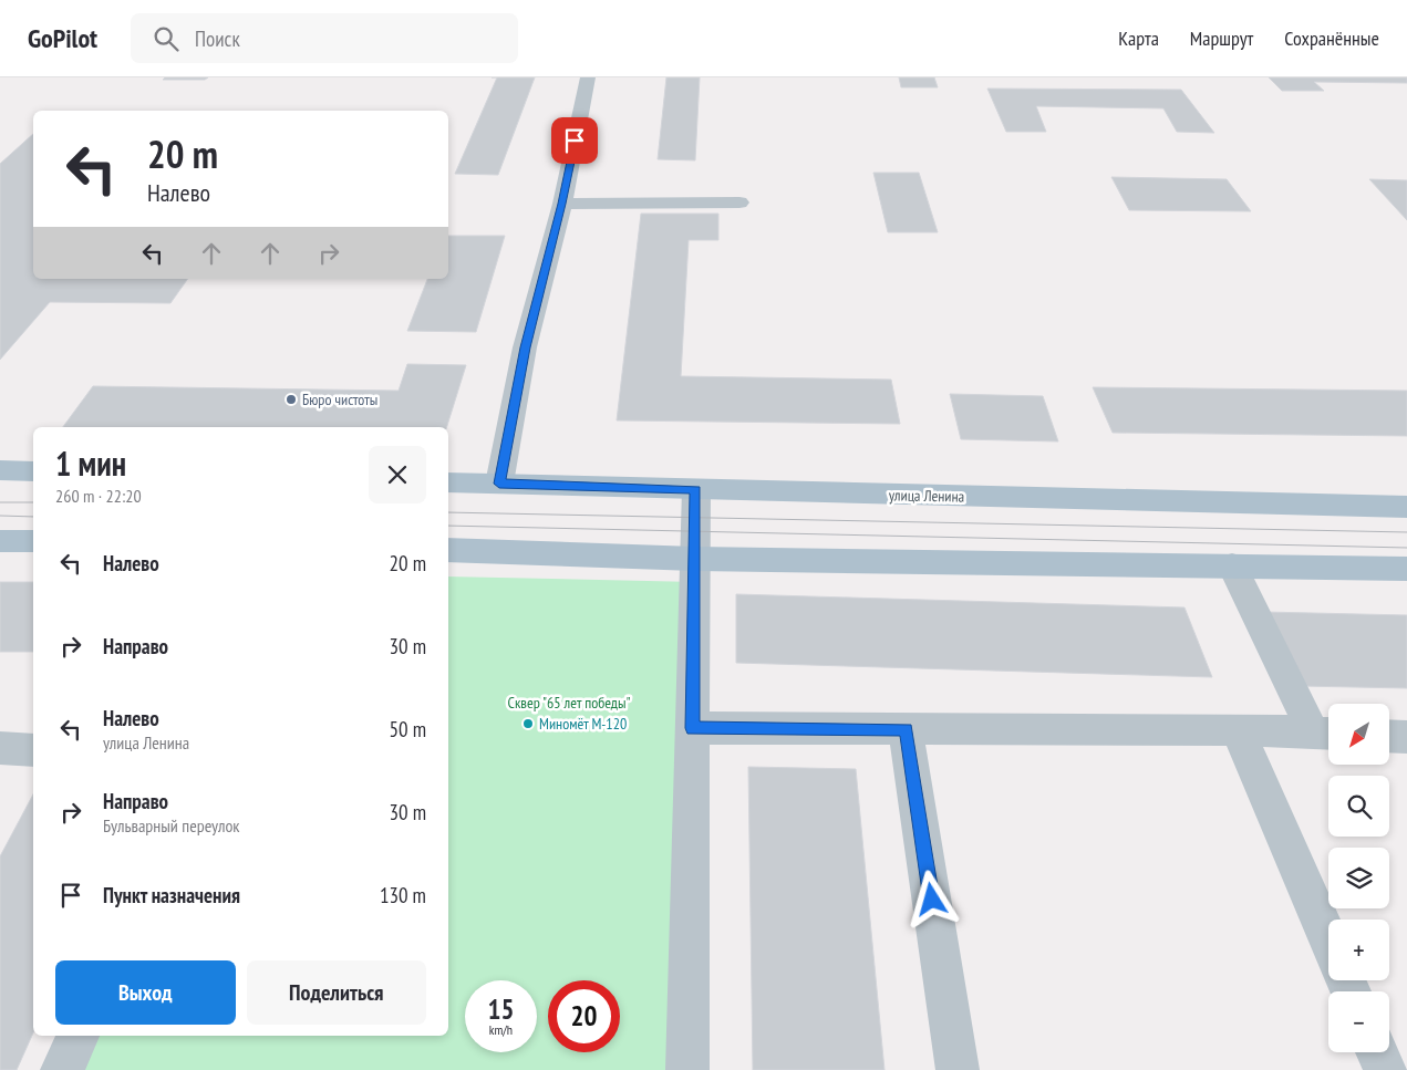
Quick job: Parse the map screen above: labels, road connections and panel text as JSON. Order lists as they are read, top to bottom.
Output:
{
  "streets": {
    "main road": ["улица Ленина"]
  },
  "parks": ["Сквер \"65 лет победы\""],
  "places": ["Бюро чистоты", "Миномёт М-120"],
  "north": "bottom left",
  "page": {
    "header": "GoPilot",
    "search": "Поиск",
    "nav": ["Карта", "Маршрут", "Сохранённые"],
    "turn": ["20 m", "Налево"],
    "heading": ["1 мин", "260 m · 22:20"],
    "list": [
      {
        "name": "Налево",
        "value": "20 m"
      },
      {
        "name": "Направо",
        "value": "30 m"
      },
      {
        "name": "Налево",
        "note": "улица Ленина",
        "value": "50 m"
      },
      {
        "name": "Направо",
        "note": "Бульварный переулок",
        "value": "30 m"
      },
      {
        "name": "Пункт назначения",
        "value": "130 m"
      }
    ],
    "map_buttons": ["+", "−"],
    "buttons": ["Выход", "Поделиться"],
    "speed": "15 km/h",
    "limit": "20"
  }
}
